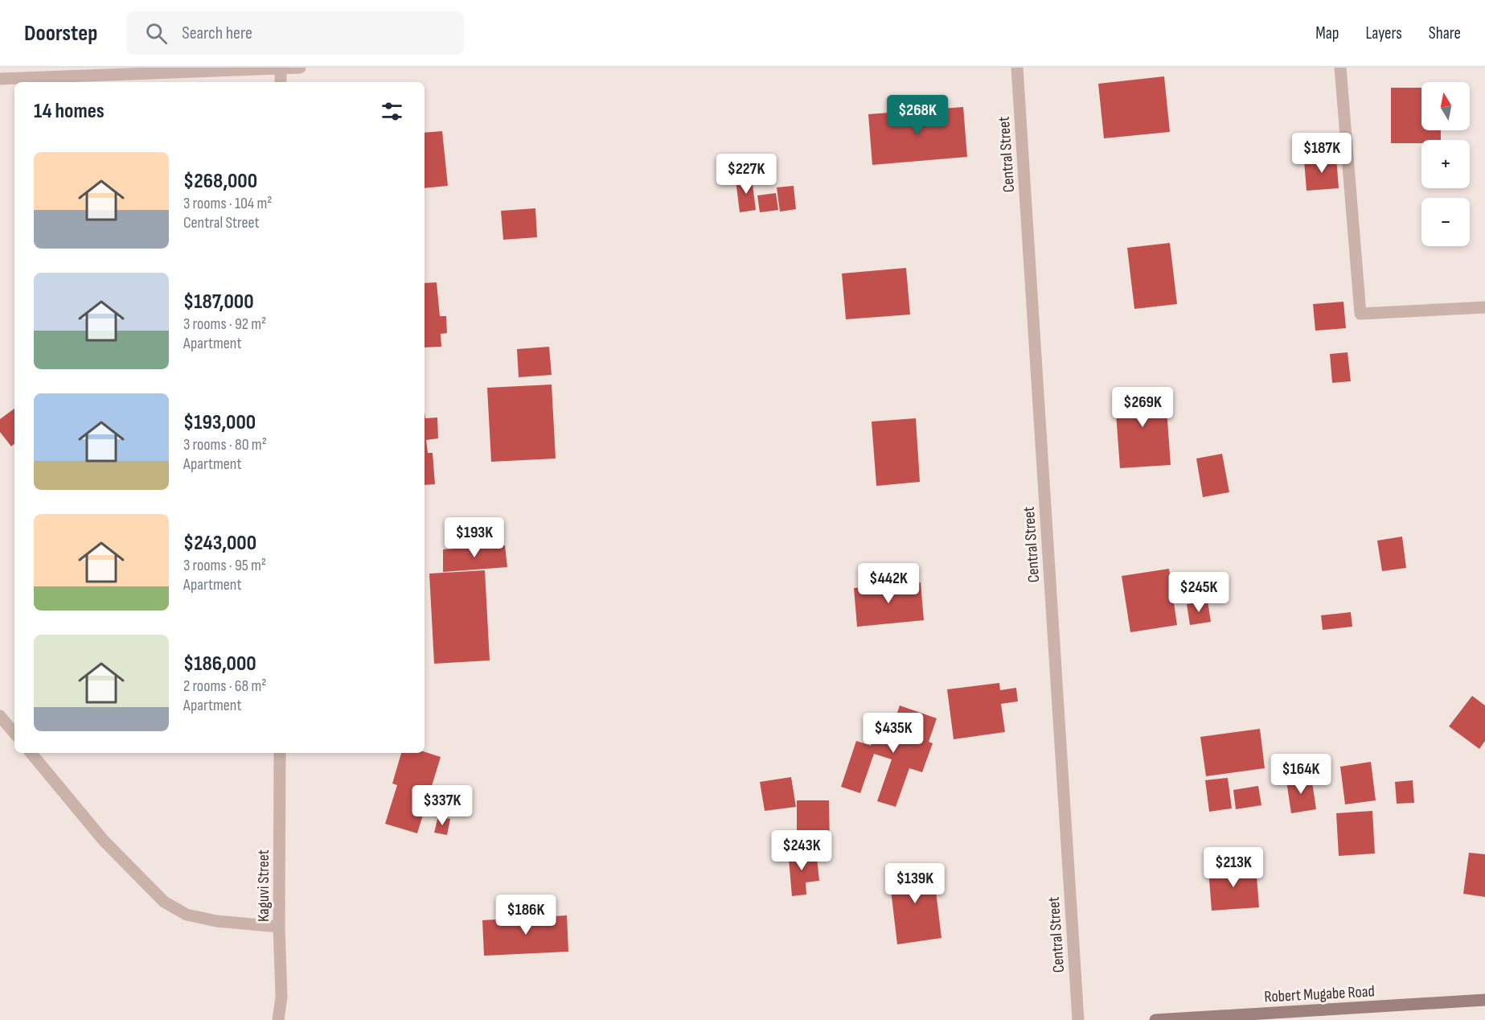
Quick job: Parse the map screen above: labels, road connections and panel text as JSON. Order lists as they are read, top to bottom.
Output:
{
  "streets": {
    "main road": ["Robert Mugabe Road"],
    "street": ["Central Street", "Kaguvi Street"]
  },
  "north": "top",
  "page": {
    "header": "Doorstep",
    "search": "Search here",
    "nav": ["Map", "Layers", "Share"],
    "map_buttons": ["+", "−"],
    "heading": "14 homes",
    "price": [
      "$268K",
      "$187K",
      "$227K",
      "$269K",
      "$193K",
      "$442K",
      "$245K",
      "$435K",
      "$164K",
      "$337K",
      "$243K",
      "$213K",
      "$139K",
      "$186K"
    ],
    "list": [
      {
        "name": "$268,000",
        "note": "3 rooms · 104 m² · Central Street"
      },
      {
        "name": "$187,000",
        "note": "3 rooms · 92 m² · Apartment"
      },
      {
        "name": "$193,000",
        "note": "3 rooms · 80 m² · Apartment"
      },
      {
        "name": "$243,000",
        "note": "3 rooms · 95 m² · Apartment"
      },
      {
        "name": "$186,000",
        "note": "2 rooms · 68 m² · Apartment"
      }
    ]
  }
}
